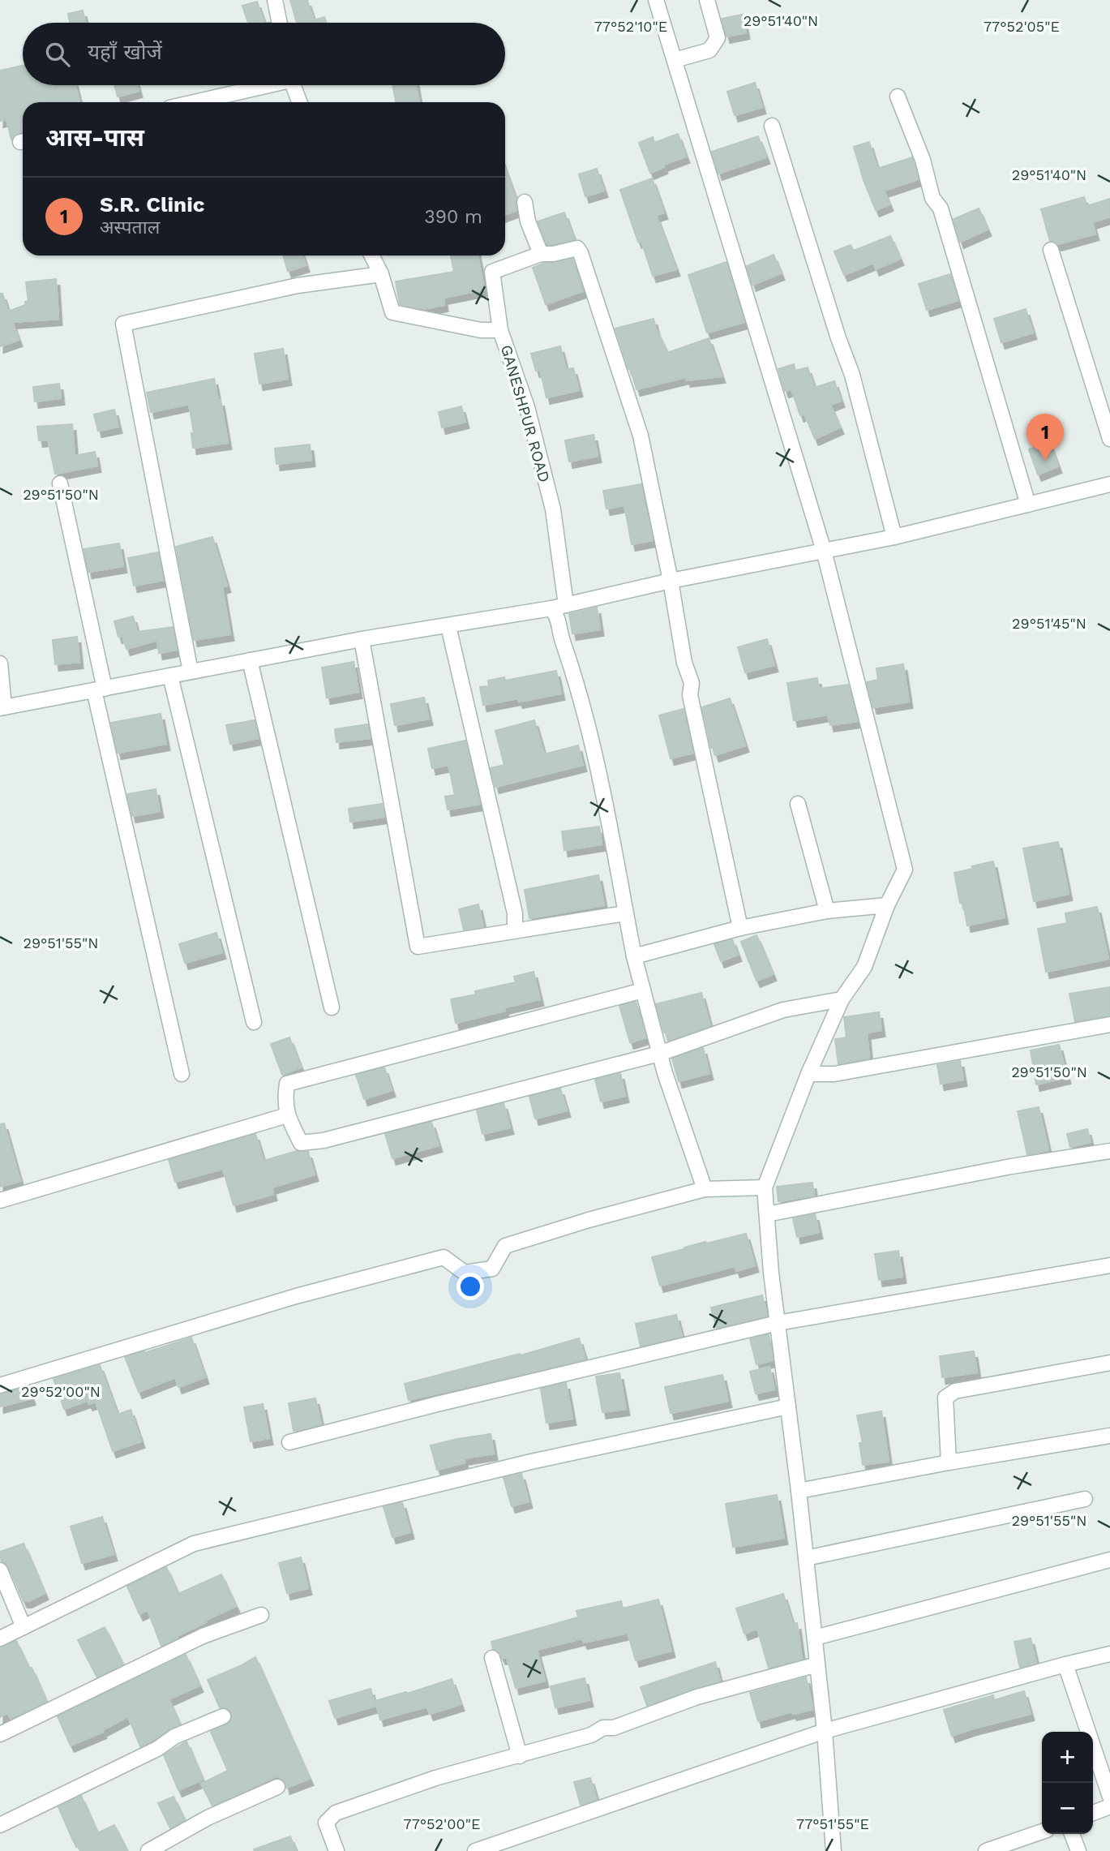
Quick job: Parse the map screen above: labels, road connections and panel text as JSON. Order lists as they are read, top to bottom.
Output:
{
  "streets": {
    "street": ["GANESHPUR ROAD"]
  },
  "page": {
    "search": "यहाँ खोजें",
    "heading": "आस-पास",
    "list": [
      {
        "mark": "1",
        "name": "S.R. Clinic",
        "note": "अस्पताल",
        "value": "390 m"
      }
    ],
    "pins": "1",
    "map_buttons": ["+", "−"]
  },
  "coordinates": [
    "29°51'40\"N",
    "77°52'10\"E",
    "77°52'05\"E",
    "29°51'50\"N",
    "29°51'45\"N",
    "29°51'55\"N",
    "29°52'00\"N",
    "77°52'00\"E",
    "77°51'55\"E"
  ]
}
